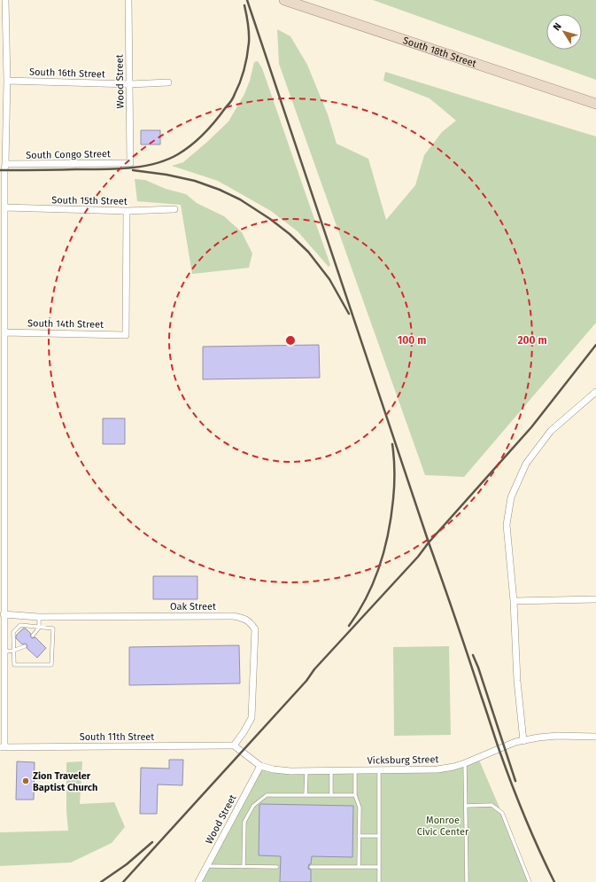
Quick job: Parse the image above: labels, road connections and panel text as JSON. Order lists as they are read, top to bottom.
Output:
{
  "streets": {
    "main road": ["South 18th Street"],
    "street": [
      "South 16th Street",
      "Wood Street",
      "South Congo Street",
      "South 15th Street",
      "South 14th Street",
      "Oak Street",
      "South 11th Street",
      "Vicksburg Street"
    ]
  },
  "crossings": [
    ["South 16th Street", "Wood Street"],
    ["Wood Street", "South Congo Street"],
    ["Wood Street", "Vicksburg Street"],
    ["South 15th Street", "South 14th Street"],
    ["Oak Street", "South 11th Street"],
    ["Oak Street", "Vicksburg Street"],
    ["South 11th Street", "Vicksburg Street"]
  ],
  "parks": ["Monroe Civic Center"],
  "places": ["Zion Traveler Baptist Church"],
  "north": "top left",
  "rings": ["100 m", "200 m"]
}
